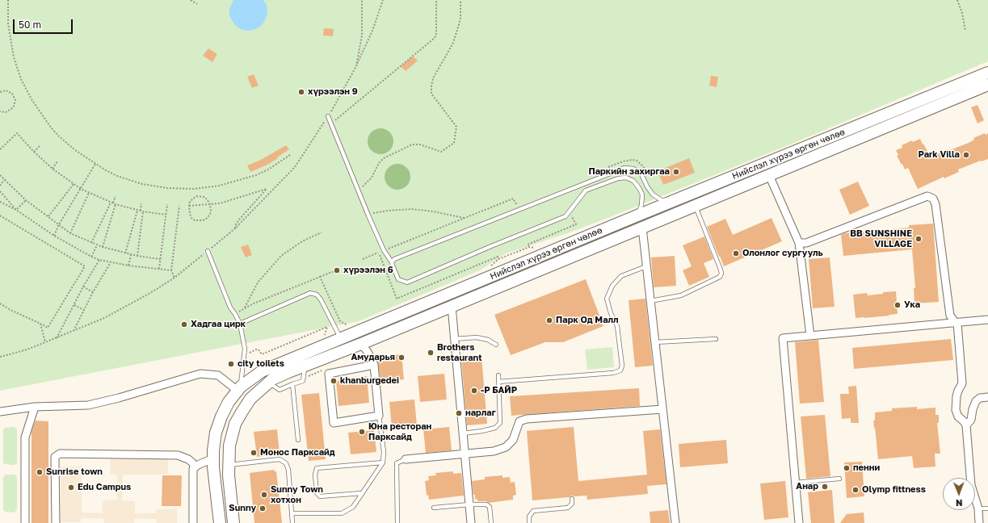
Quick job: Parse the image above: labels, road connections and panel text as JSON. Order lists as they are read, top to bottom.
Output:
{
  "streets": {
    "main road": ["Нийслэл хүрээ өргөн чөлөө"]
  },
  "places": [
    "хүрээлэн 9",
    "Park Villa",
    "Паркийн захиргаа",
    "BB SUNSHINE VILLAGE",
    "Олонлог сургууль",
    "хүрээлэн 6",
    "Ука",
    "Парк Од Малл",
    "Хадгаа цирк",
    "Brothers restaurant",
    "Амударья",
    "city toilets",
    "khanburgedei",
    "-Р БАЙР",
    "нарлаг",
    "Юна ресторан Парксайд",
    "Монос Парксайд",
    "пенни",
    "Sunrise town",
    "Анар",
    "Edu Campus",
    "Olymp fittness",
    "Sunny Town хотхон",
    "Sunny"
  ],
  "scale_bar": "50 m",
  "north": "bottom"
}
